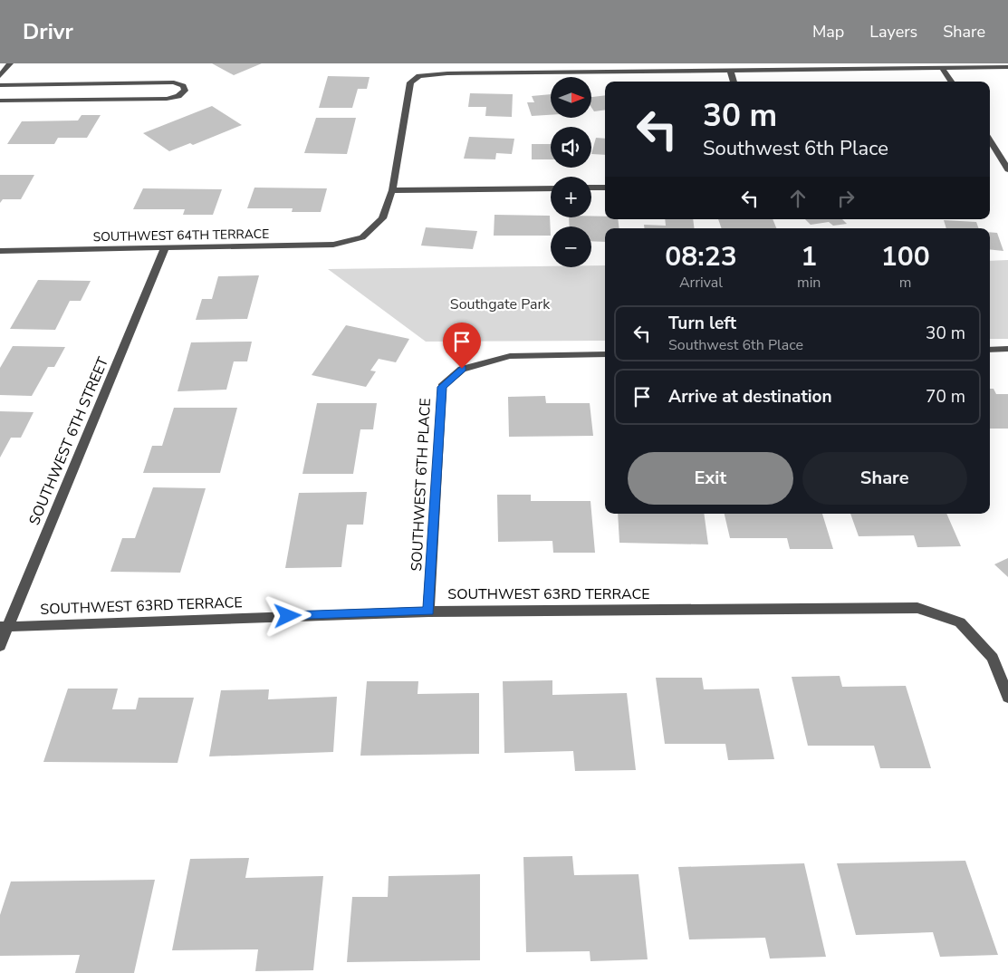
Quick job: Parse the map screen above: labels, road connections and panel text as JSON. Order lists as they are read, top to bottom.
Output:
{
  "streets": {
    "street": [
      "SOUTHWEST 64TH TERRACE",
      "SOUTHWEST 6TH STREET",
      "SOUTHWEST 6TH PLACE",
      "SOUTHWEST 63RD TERRACE"
    ]
  },
  "crossings": [
    ["SOUTHWEST 64TH TERRACE", "SOUTHWEST 6TH STREET"],
    ["SOUTHWEST 6TH STREET", "SOUTHWEST 63RD TERRACE"],
    ["SOUTHWEST 6TH PLACE", "SOUTHWEST 63RD TERRACE"]
  ],
  "parks": ["Southgate Park"],
  "north": "right",
  "page": {
    "header": "Drivr",
    "nav": ["Map", "Layers", "Share"],
    "map_buttons": ["+", "−"],
    "turn": ["30 m", "Southwest 6th Place"],
    "eta": [
      "08:23",
      "Arrival",
      "1",
      "min",
      "100",
      "m"
    ],
    "list": [
      {
        "name": "Turn left",
        "note": "Southwest 6th Place",
        "value": "30 m"
      },
      {
        "name": "Arrive at destination",
        "value": "70 m"
      }
    ],
    "buttons": ["Exit", "Share"]
  }
}
